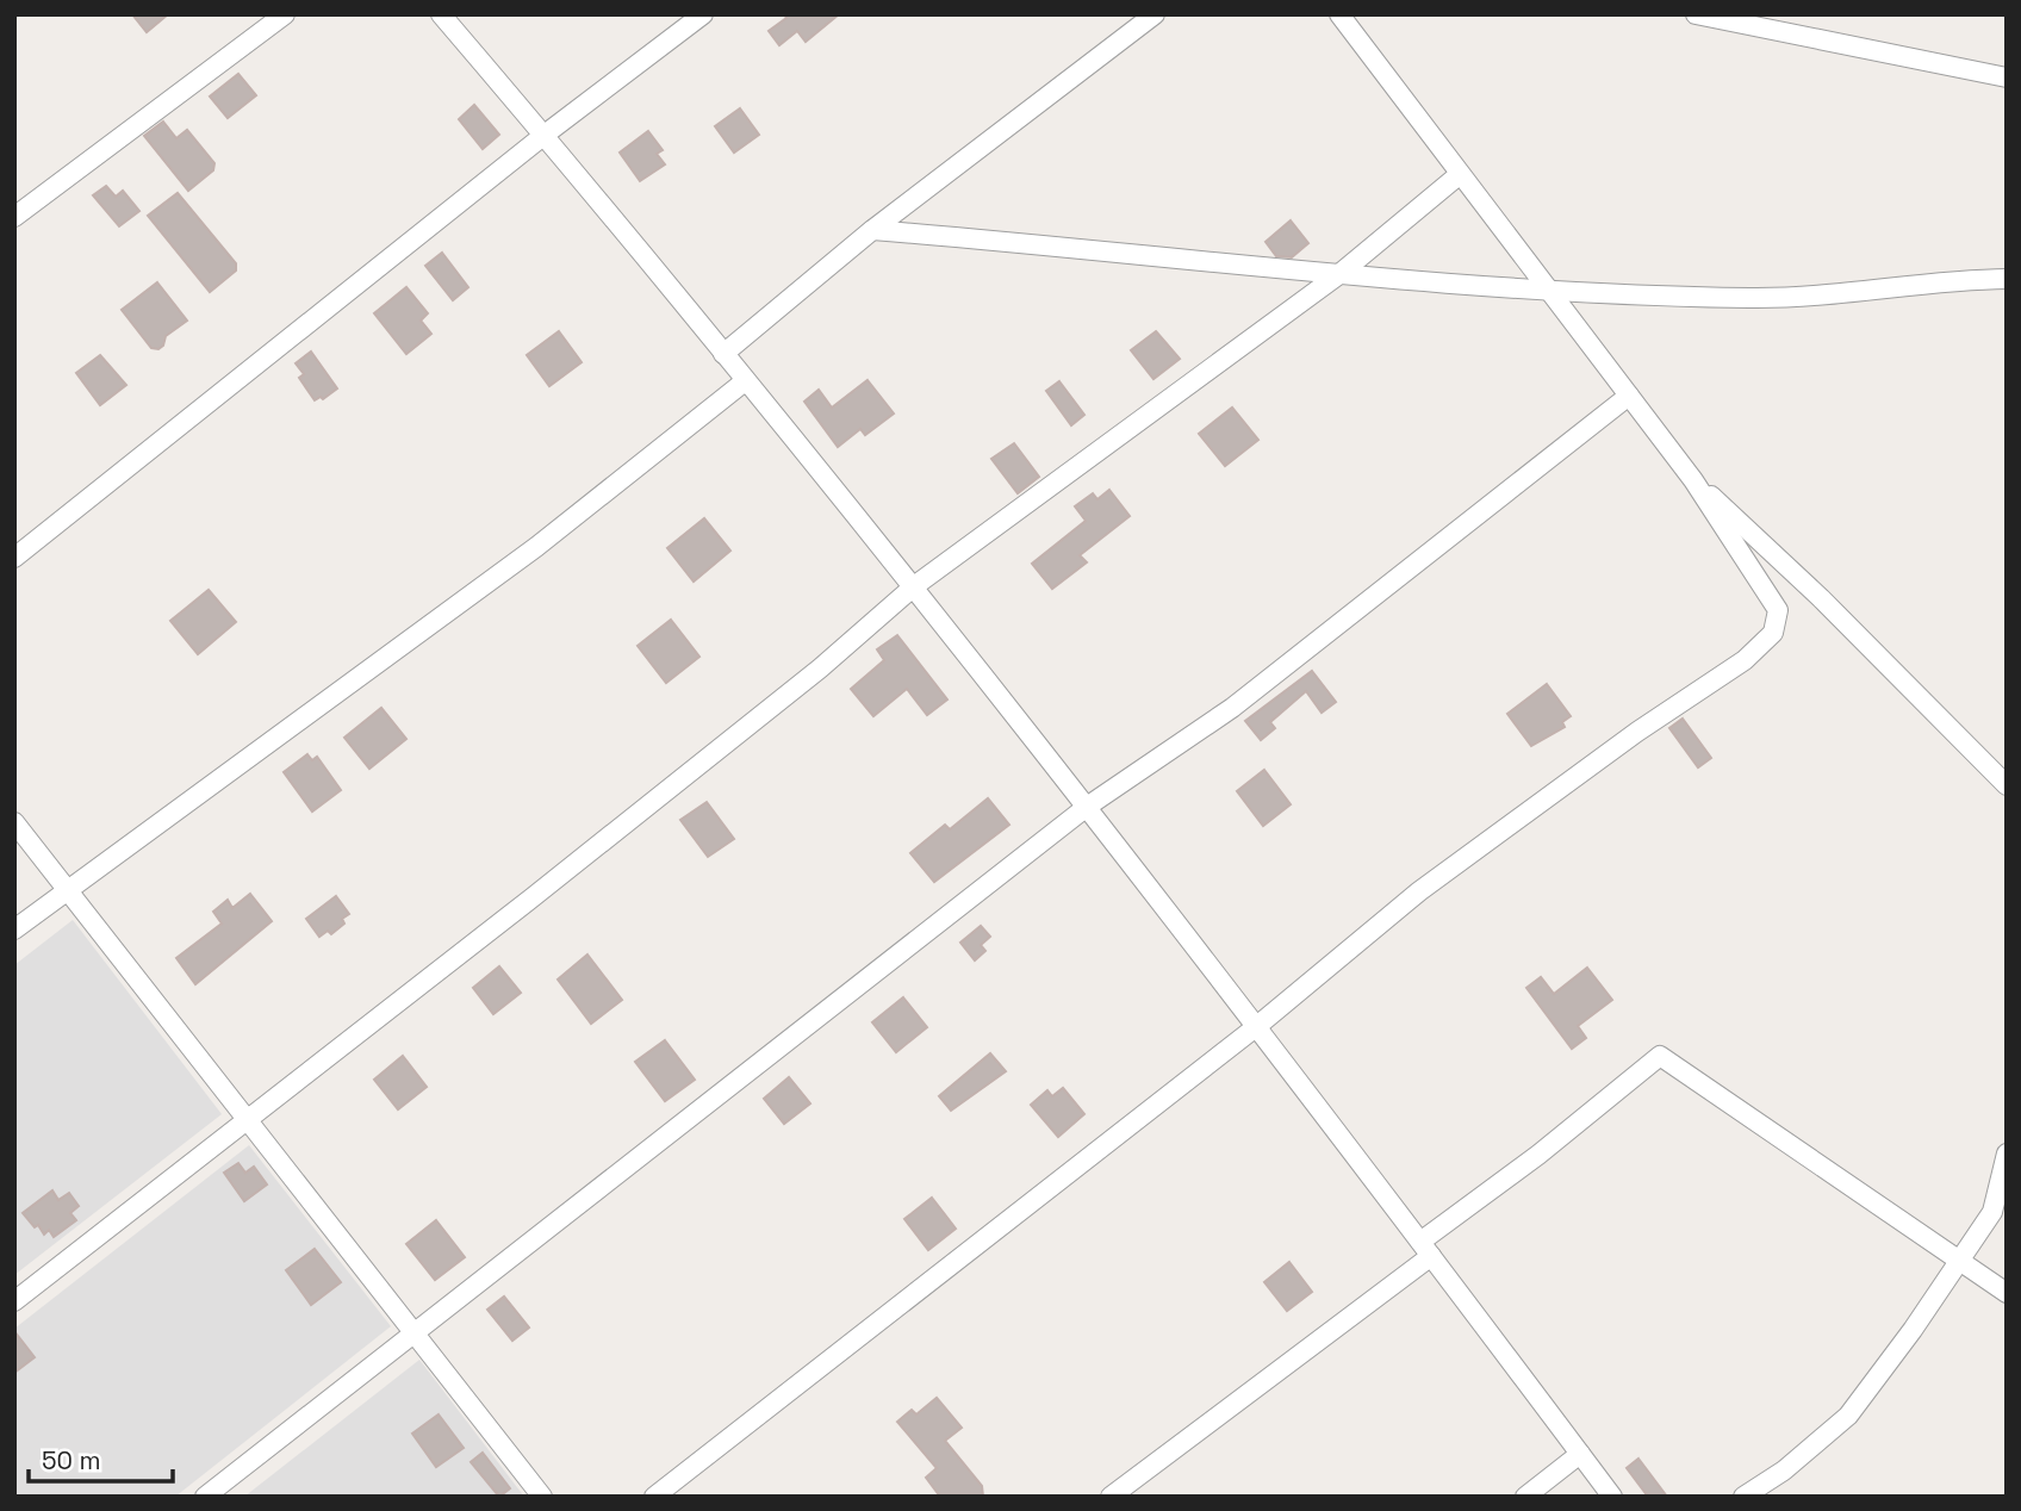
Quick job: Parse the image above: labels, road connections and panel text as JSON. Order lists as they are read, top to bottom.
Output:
{
  "scale_bar": "50 m"
}
